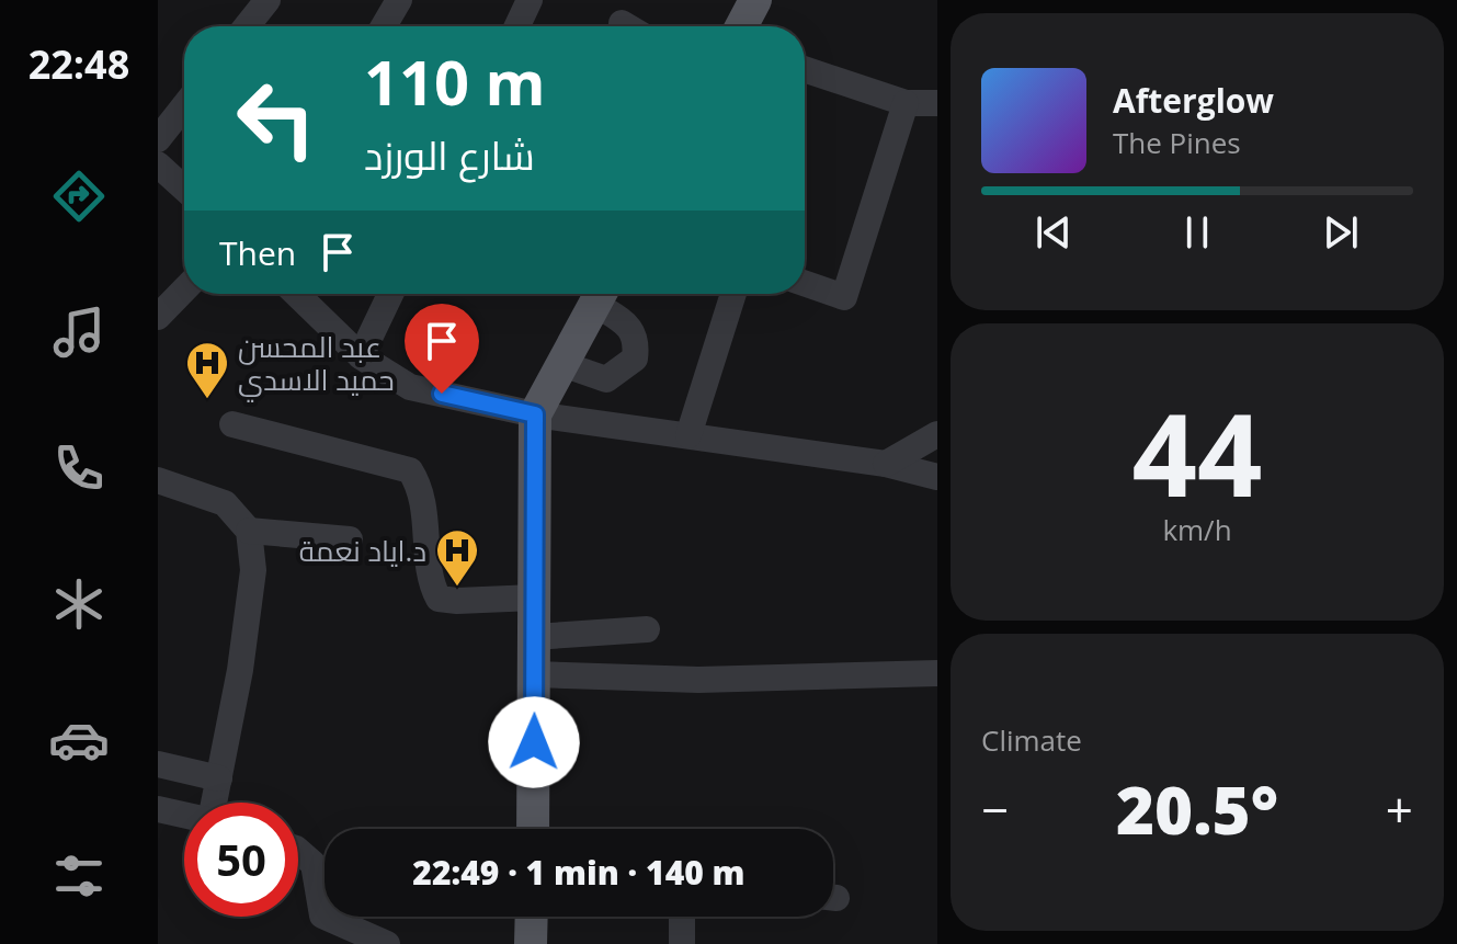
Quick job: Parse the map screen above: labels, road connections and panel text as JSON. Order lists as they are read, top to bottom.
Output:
{
  "places": {
    "hospital": ["عبد المحسن حميد الاسدي", "د.اياد نعمة"]
  },
  "page": {
    "tabs": "22:48",
    "turn": ["110 m", "شارع الورزد"],
    "song": ["Afterglow", "The Pines"],
    "then": "Then",
    "tile": [
      ["44", "km/h"],
      "Climate"
    ],
    "heat": ["−", "20.5°", "+"],
    "limit": "50",
    "trip": "22:49 · 1 min · 140 m"
  }
}
